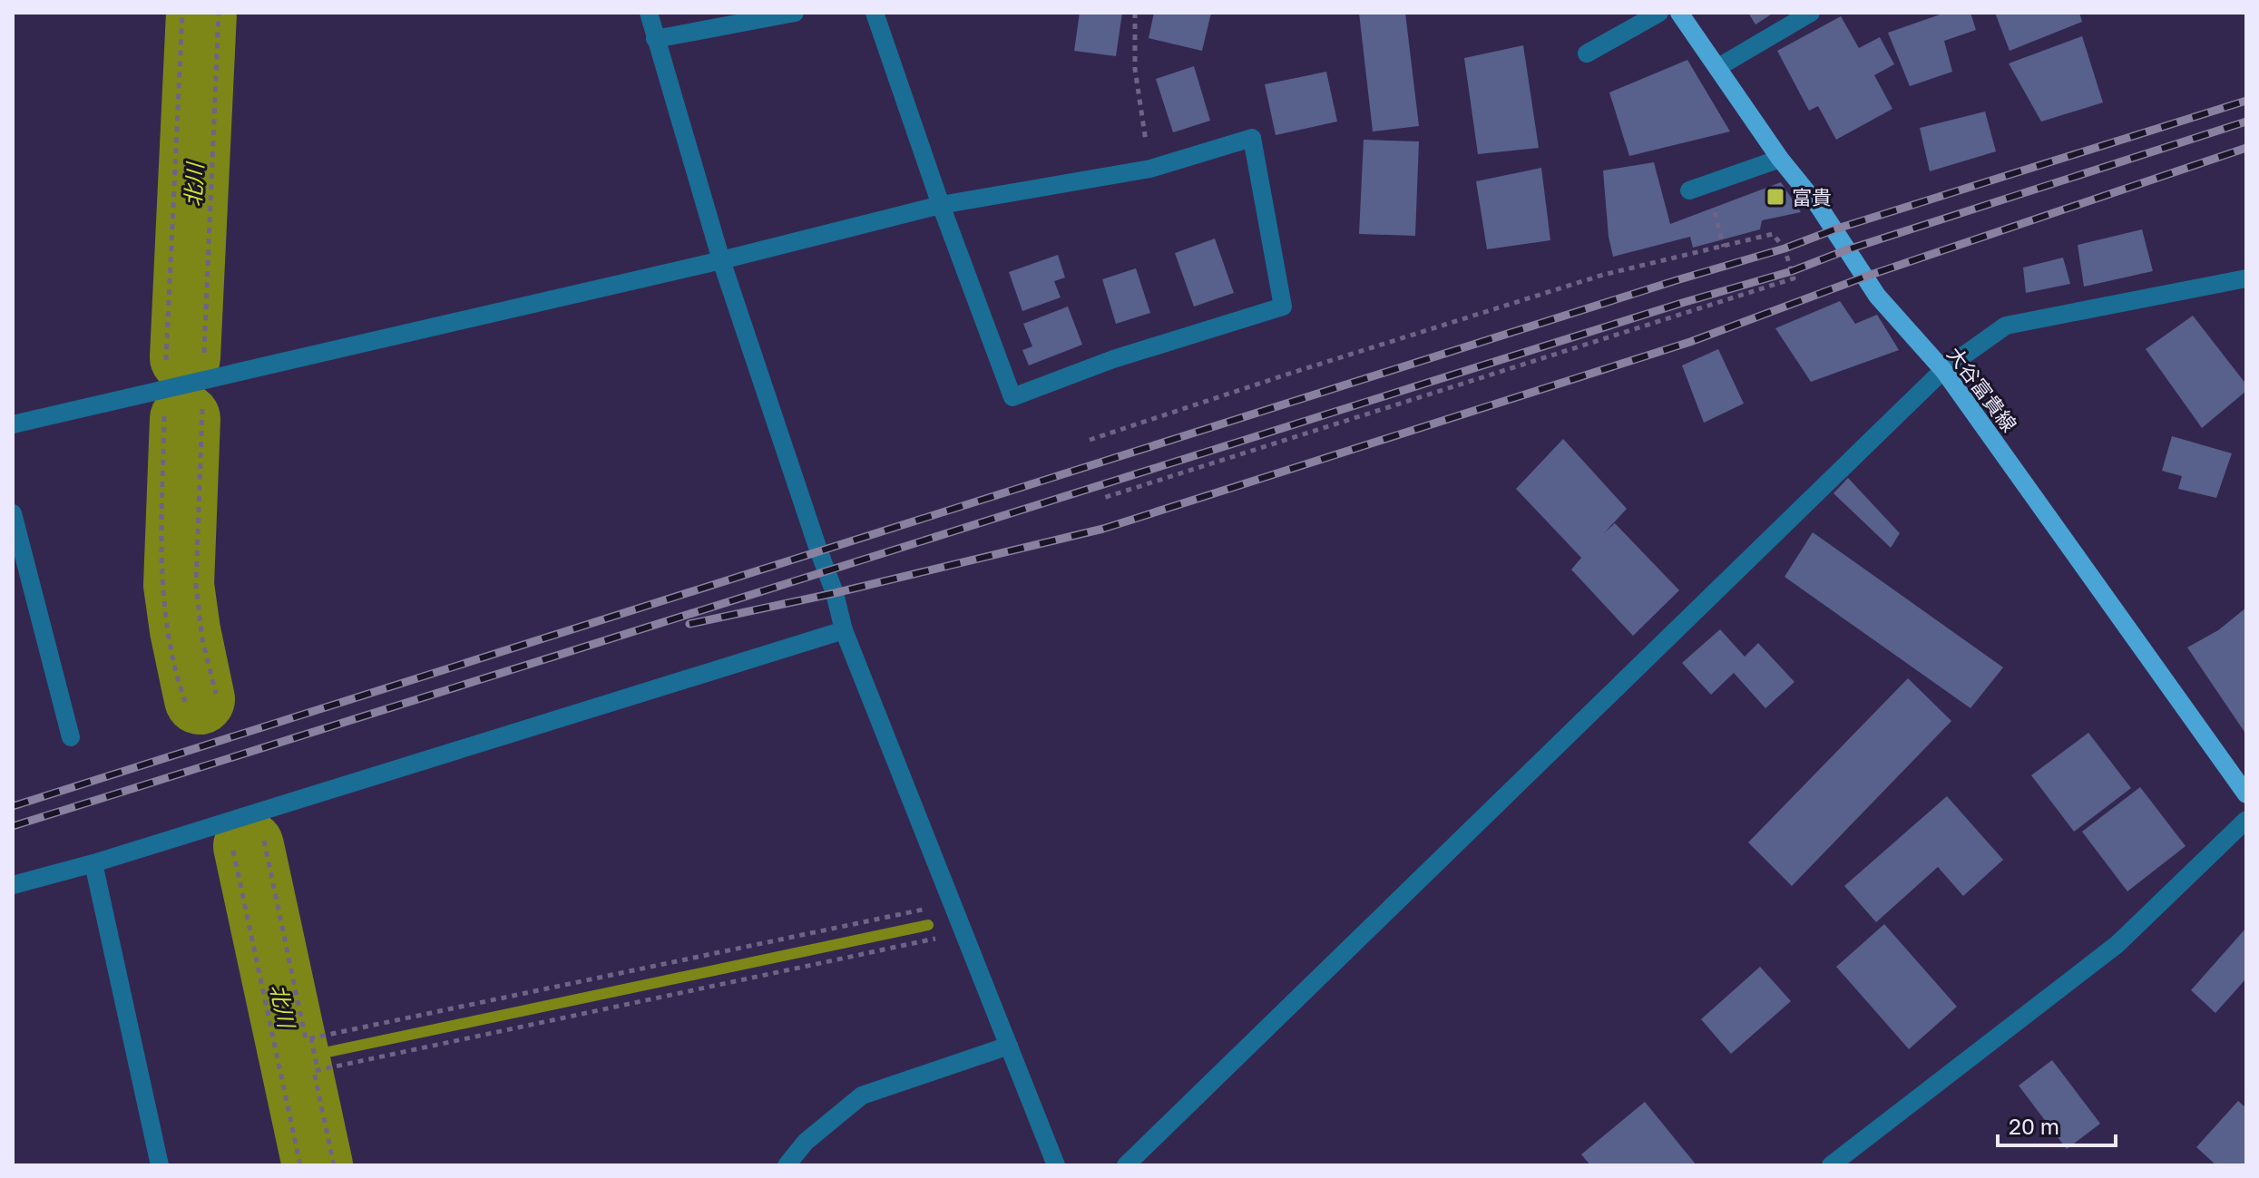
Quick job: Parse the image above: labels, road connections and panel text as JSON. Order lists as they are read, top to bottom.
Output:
{
  "streets": {
    "main road": ["大谷富貴線"]
  },
  "water": ["北川"],
  "places": {
    "transit": ["富貴"]
  },
  "scale_bar": "20 m"
}
